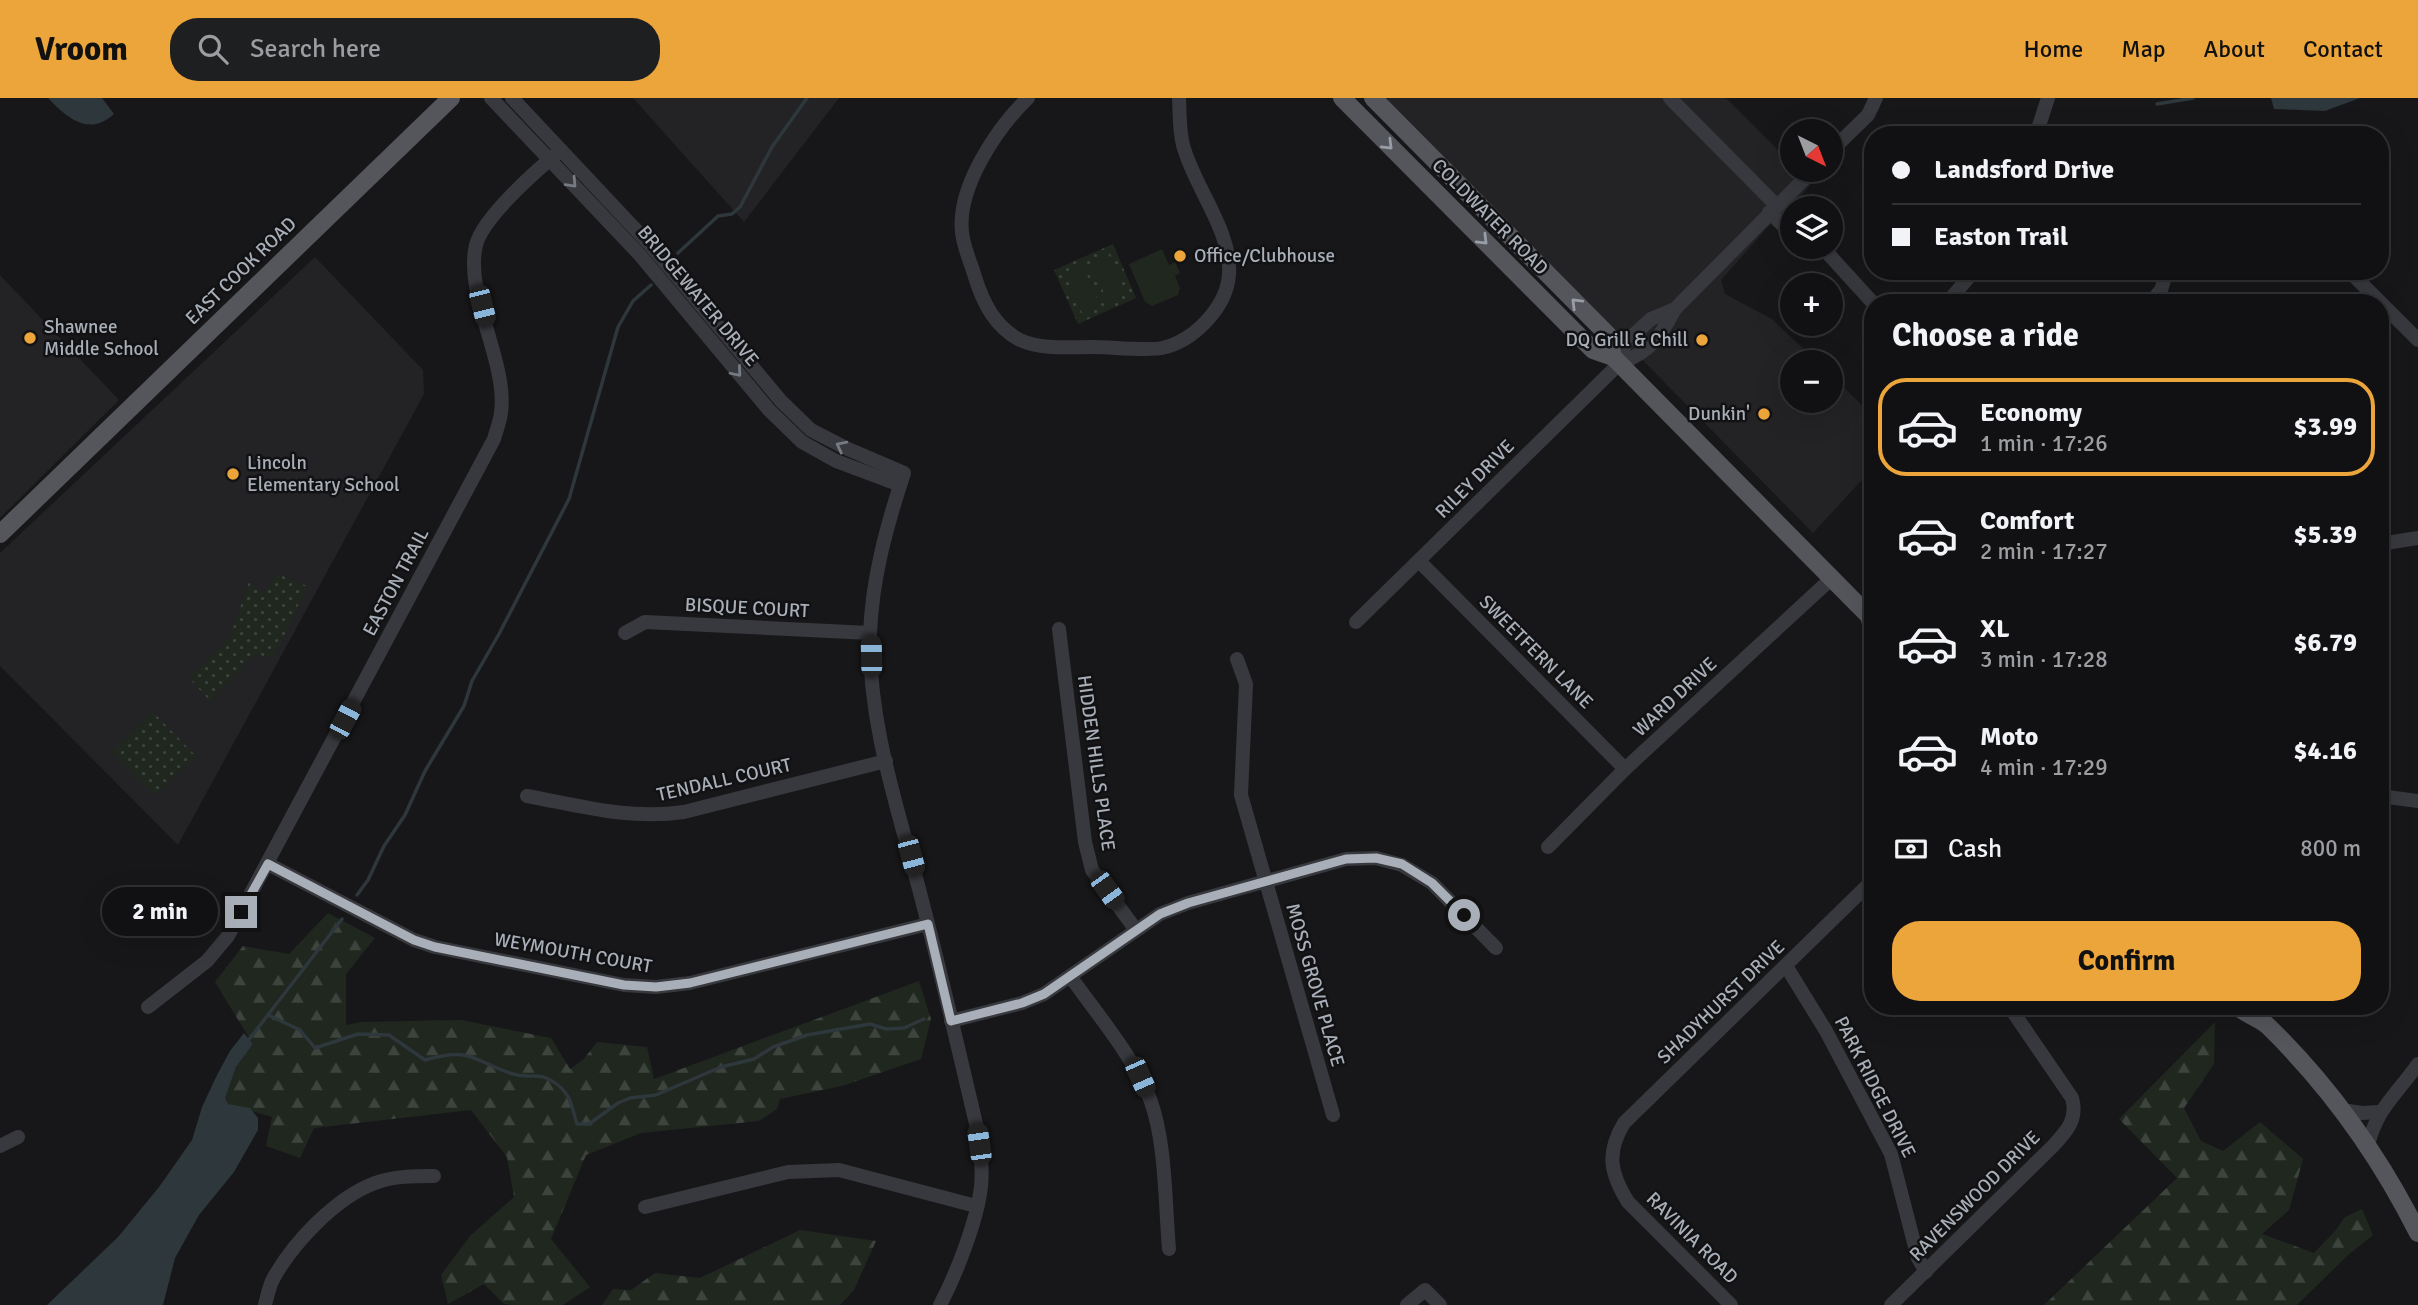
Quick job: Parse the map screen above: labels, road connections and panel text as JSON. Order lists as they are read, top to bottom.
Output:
{
  "streets": {
    "main road": ["COLDWATER ROAD", "EAST COOK ROAD"],
    "street": [
      "BRIDGEWATER DRIVE",
      "RILEY DRIVE",
      "EASTON TRAIL",
      "BISQUE COURT",
      "SWEETFERN LANE",
      "WARD DRIVE",
      "HIDDEN HILLS PLACE",
      "TENDALL COURT",
      "WEYMOUTH COURT",
      "MOSS GROVE PLACE",
      "SHADYHURST DRIVE",
      "PARK RIDGE DRIVE",
      "RAVENSWOOD DRIVE",
      "RAVINIA ROAD"
    ]
  },
  "crossings": [
    ["COLDWATER ROAD", "RILEY DRIVE"],
    ["COLDWATER ROAD", "WARD DRIVE"],
    ["BRIDGEWATER DRIVE", "EASTON TRAIL"],
    ["BRIDGEWATER DRIVE", "BISQUE COURT"],
    ["RILEY DRIVE", "SWEETFERN LANE"],
    ["EASTON TRAIL", "WEYMOUTH COURT"],
    ["SWEETFERN LANE", "WARD DRIVE"],
    ["SHADYHURST DRIVE", "PARK RIDGE DRIVE"],
    ["SHADYHURST DRIVE", "RAVINIA ROAD"],
    ["PARK RIDGE DRIVE", "RAVENSWOOD DRIVE"]
  ],
  "places": [
    "Office/Clubhouse",
    "Shawnee Middle School",
    "DQ Grill & Chill",
    "Dunkin'",
    "Lincoln Elementary School"
  ],
  "north": "bottom right",
  "page": {
    "header": "Vroom",
    "search": "Search here",
    "nav": [
      "Home",
      "Map",
      "About",
      "Contact"
    ],
    "map_buttons": ["+", "−"],
    "banner": ["Landsford Drive", "Easton Trail"],
    "heading": "Choose a ride",
    "list": [
      {
        "name": "Economy",
        "note": "1 min · 17:26",
        "value": "$3.99"
      },
      {
        "name": "Comfort",
        "note": "2 min · 17:27",
        "value": "$5.39"
      },
      {
        "name": "XL",
        "note": "3 min · 17:28",
        "value": "$6.79"
      },
      {
        "name": "Moto",
        "note": "4 min · 17:29",
        "value": "$4.16"
      }
    ],
    "pay": ["Cash", "800 m"],
    "bubble": "2 min",
    "buttons": "Confirm"
  }
}
